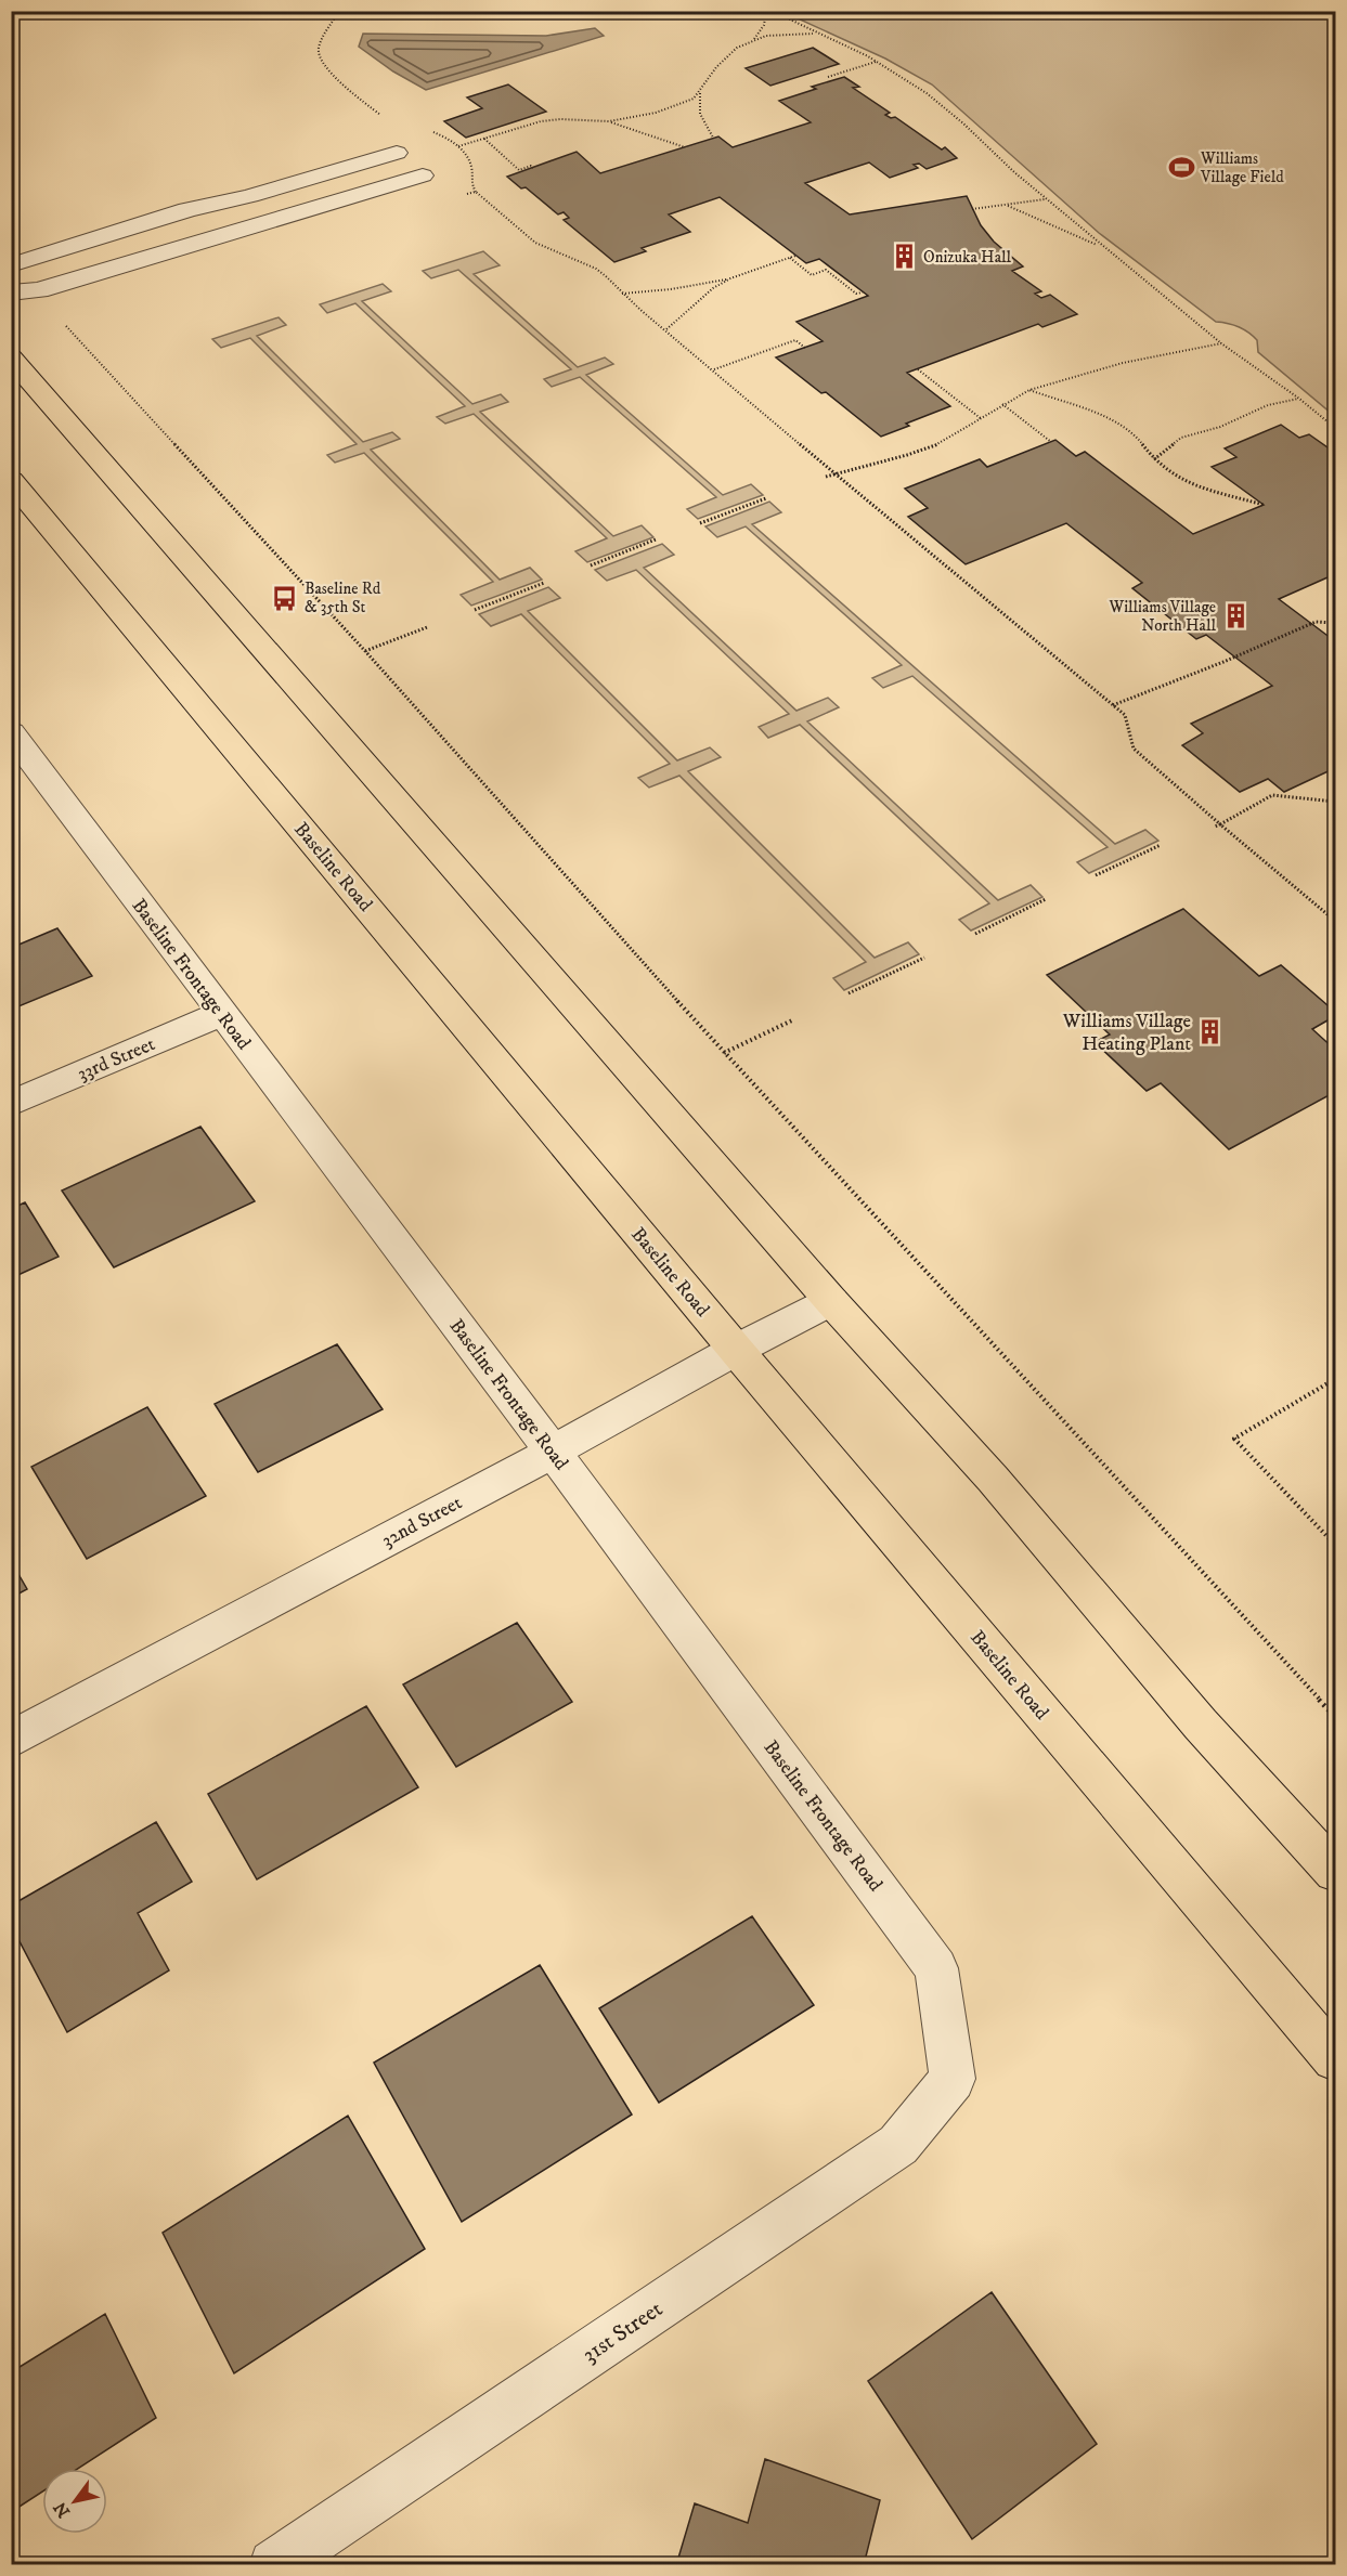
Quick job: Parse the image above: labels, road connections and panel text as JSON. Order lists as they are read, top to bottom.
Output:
{
  "streets": {
    "main road": ["Baseline Road"],
    "street": [
      "Baseline Frontage Road",
      "33rd Street",
      "32nd Street",
      "31st Street"
    ]
  },
  "crossings": [
    ["Baseline Road", "32nd Street"],
    ["Baseline Frontage Road", "33rd Street"],
    ["Baseline Frontage Road", "32nd Street"],
    ["Baseline Frontage Road", "31st Street"]
  ],
  "places": {
    "sports": ["Williams Village Field"],
    "building": ["Onizuka Hall", "Williams Village North Hall", "Williams Village Heating Plant"],
    "bus stop": ["Baseline Rd & 35th St"]
  },
  "north": "bottom left"
}
